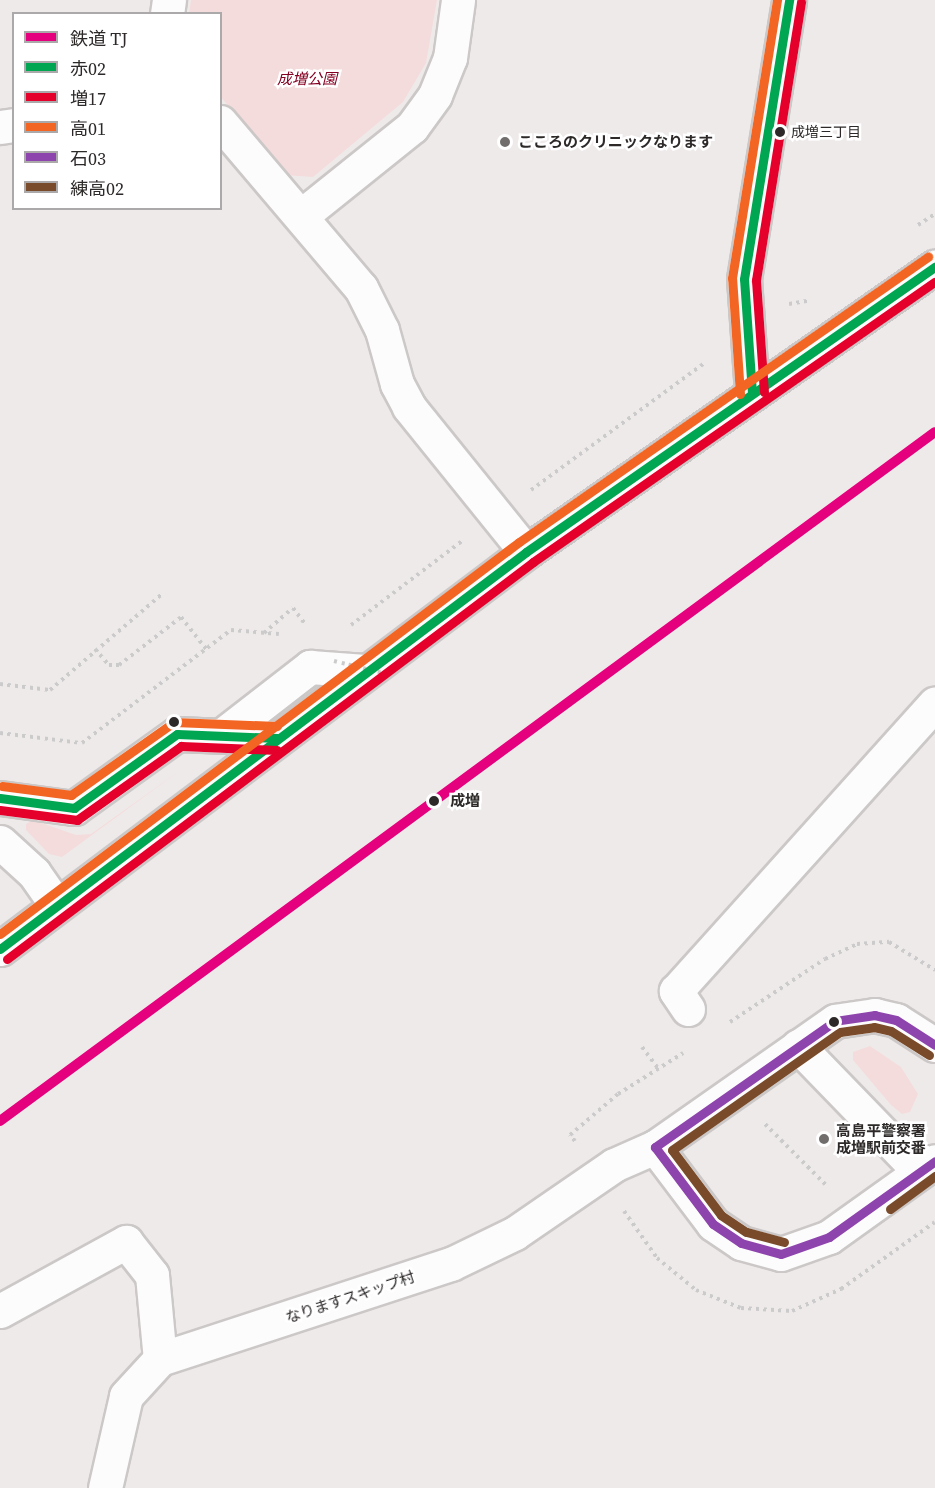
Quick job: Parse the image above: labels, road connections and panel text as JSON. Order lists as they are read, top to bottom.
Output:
{
  "streets": {
    "street": ["なりますスキップ村"]
  },
  "parks": ["成増公園"],
  "places": [
    "成増三丁目",
    "こころのクリニックなります",
    "成増",
    "高島平警察署 成増駅前交番"
  ],
  "lines": [
    "transit line 赤02",
    "transit line 高01",
    "transit line 増17",
    "rail line TJ",
    "transit line 石03",
    "transit line 練高02"
  ],
  "legend": [
    "鉄道 TJ",
    "赤02",
    "増17",
    "高01",
    "石03",
    "練高02"
  ]
}
